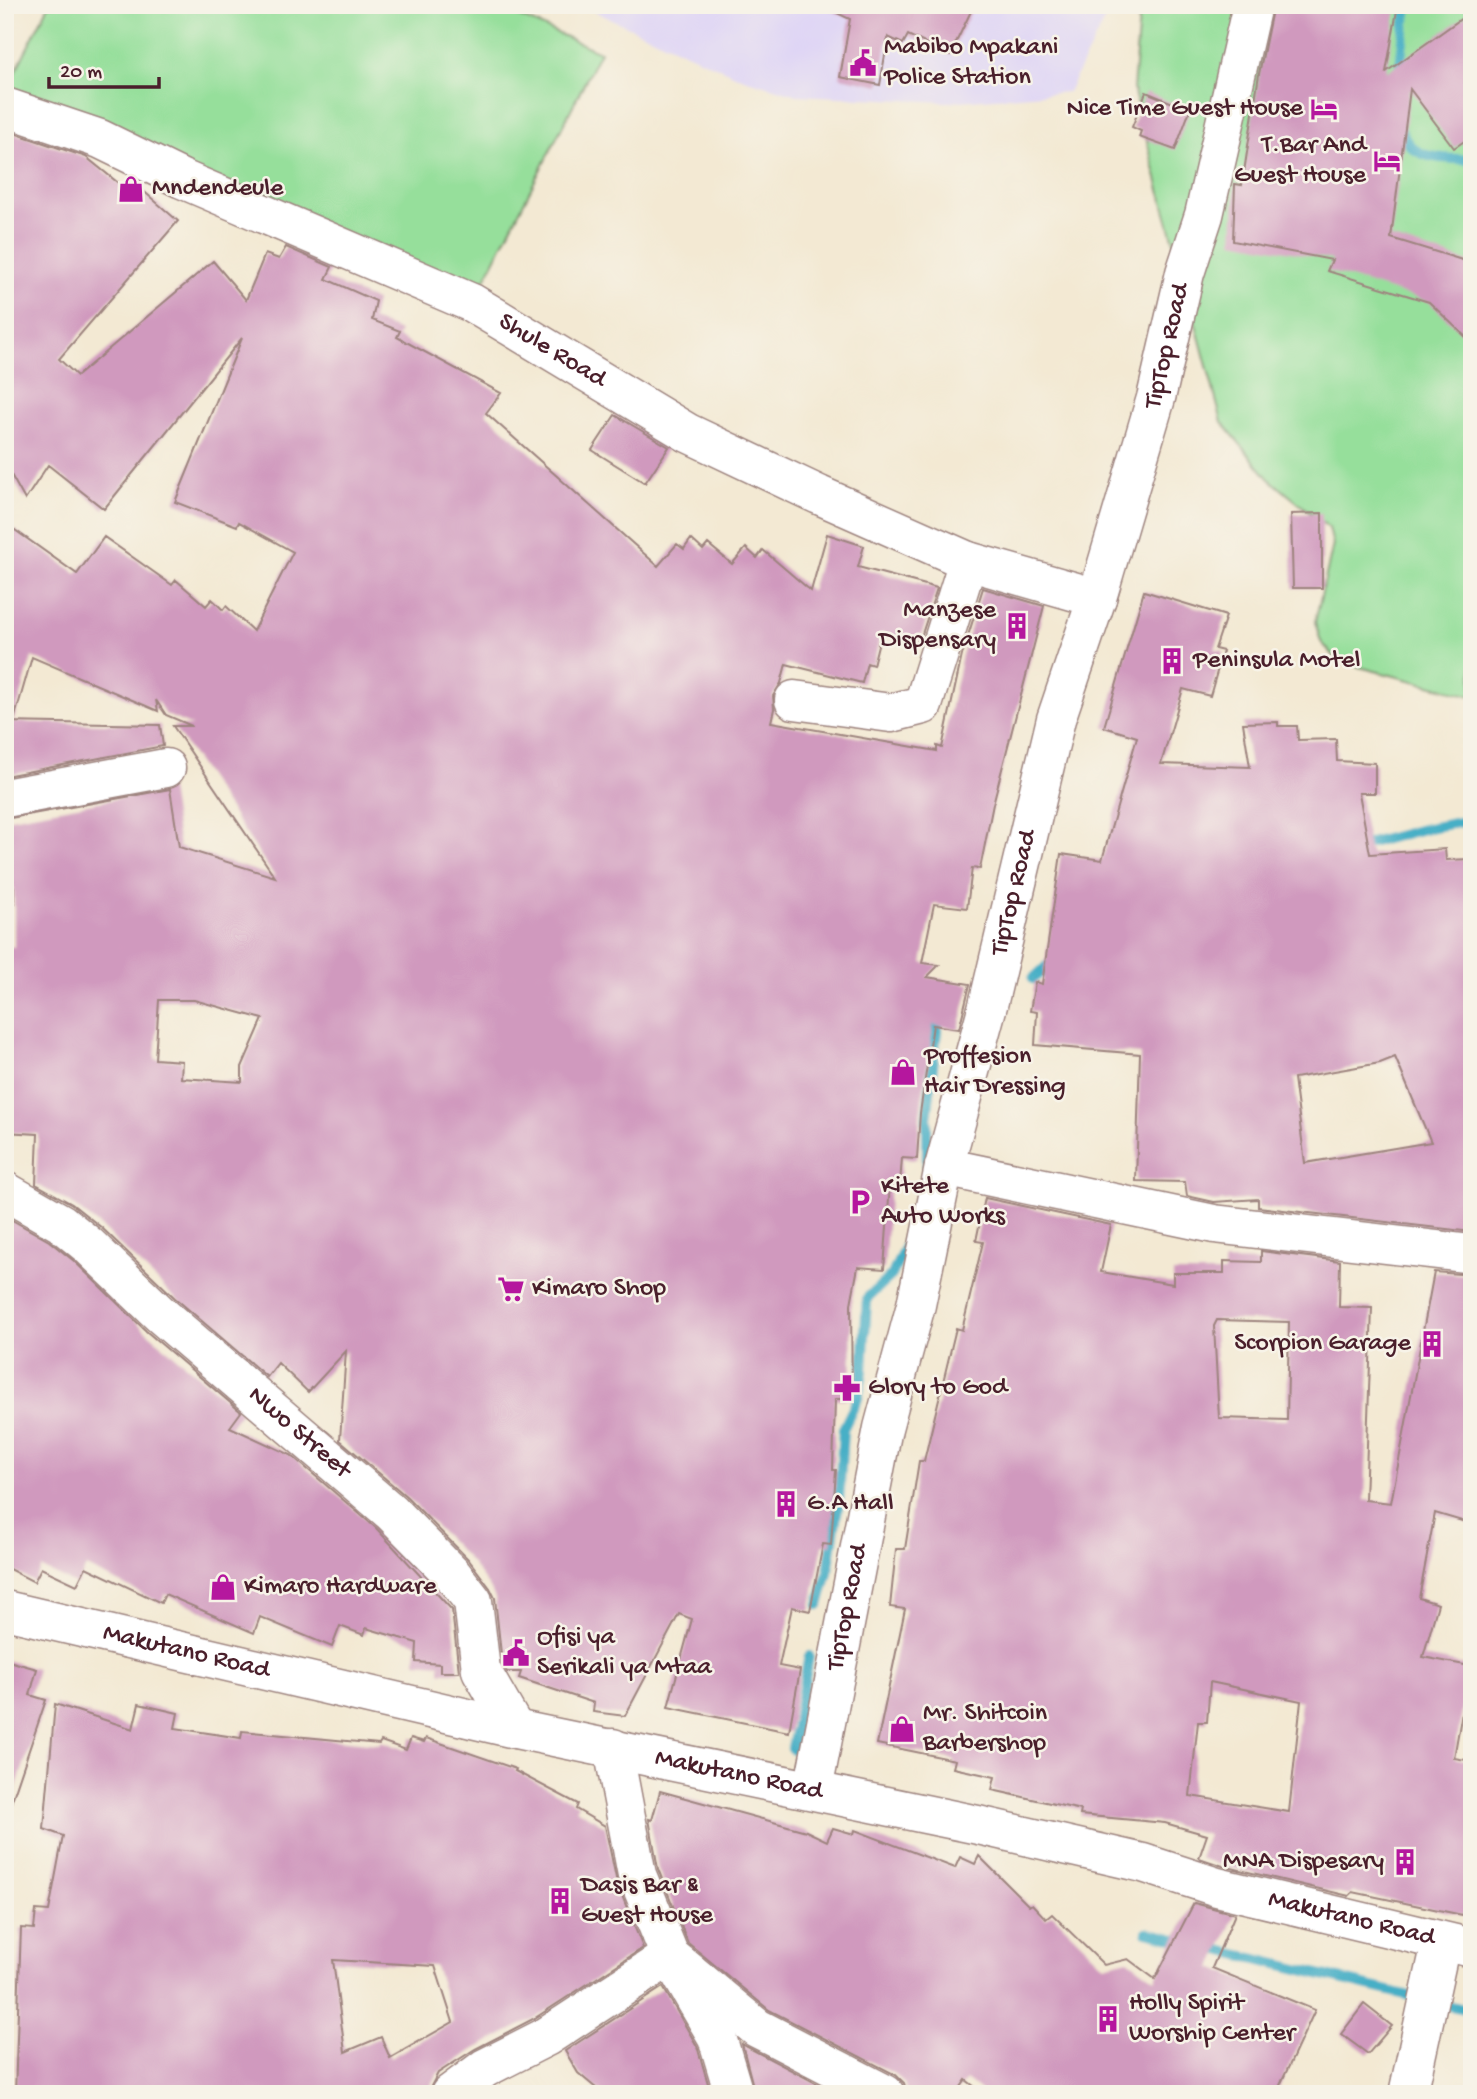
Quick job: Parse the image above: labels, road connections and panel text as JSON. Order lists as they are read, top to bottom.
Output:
{
  "streets": {
    "street": [
      "TipTop Road",
      "Shule Road",
      "Nwo Street",
      "Makutano Road"
    ]
  },
  "crossings": [
    ["TipTop Road", "Shule Road"],
    ["TipTop Road", "Makutano Road"],
    ["Nwo Street", "Makutano Road"]
  ],
  "places": {
    "public building": ["Mabibo Mpakani Police Station", "Ofisi ya Serikali ya Mtaa"],
    "hotel": ["Nice Time Guest House", "T.Bar And Guest House"],
    "shop": [
      "Mndendeule",
      "Proffesion Hair Dressing",
      "Kimaro Hardware",
      "Mr. Shitcoin Barbershop"
    ],
    "building": [
      "Manzese Dispensary",
      "Peninsula Motel",
      "Scorpion Garage",
      "G.A Hall",
      "MNA Dispesary",
      "Dasis Bar & Guest House",
      "Holly Spirit Worship Center"
    ],
    "parking": ["Kitete Auto Works"],
    "supermarket": ["Kimaro Shop"],
    "pharmacy": ["Glory to God"]
  },
  "scale_bar": "20 m"
}
